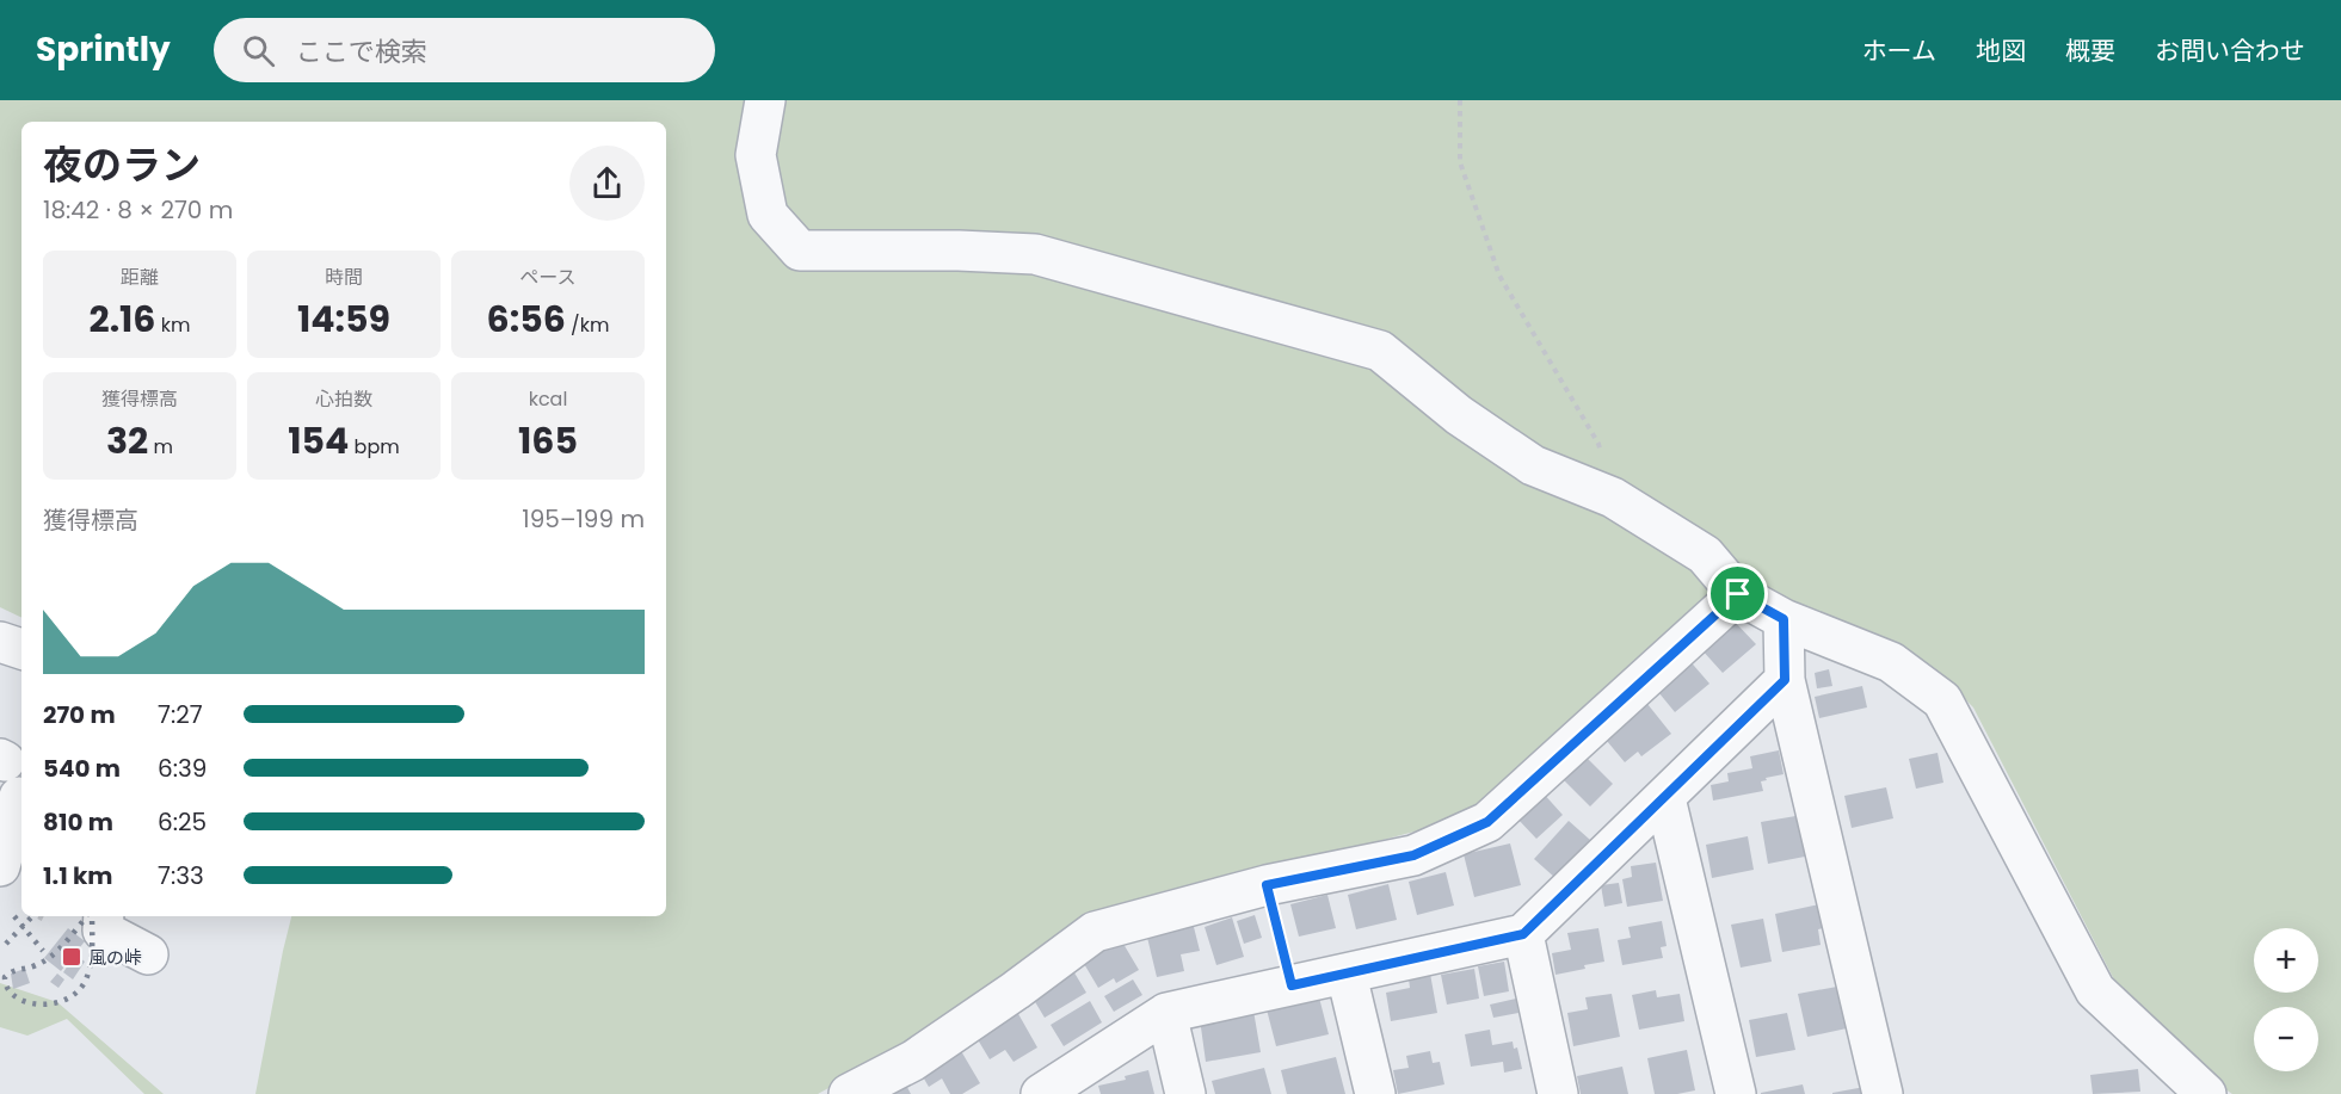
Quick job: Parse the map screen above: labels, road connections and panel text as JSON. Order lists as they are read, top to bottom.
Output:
{
  "places": {
    "transit": ["風の峠"]
  },
  "page": {
    "header": "Sprintly",
    "search": "ここで検索",
    "nav": [
      "ホーム",
      "地図",
      "概要",
      "お問い合わせ"
    ],
    "heading": ["夜のラン", "18:42 · 8 × 270 m"],
    "stats": [
      ["距離", "2.16 km"],
      ["時間", "14:59"],
      ["ペース", "6:56 /km"],
      ["獲得標高", "32 m"],
      ["心拍数", "154 bpm"],
      ["kcal", "165"]
    ],
    "chart": ["獲得標高", "195–199 m"],
    "list": [
      {
        "name": "270 m",
        "note": "7:27"
      },
      {
        "name": "540 m",
        "note": "6:39"
      },
      {
        "name": "810 m",
        "note": "6:25"
      },
      {
        "name": "1.1 km",
        "note": "7:33"
      }
    ],
    "map_buttons": ["+", "−"]
  }
}
